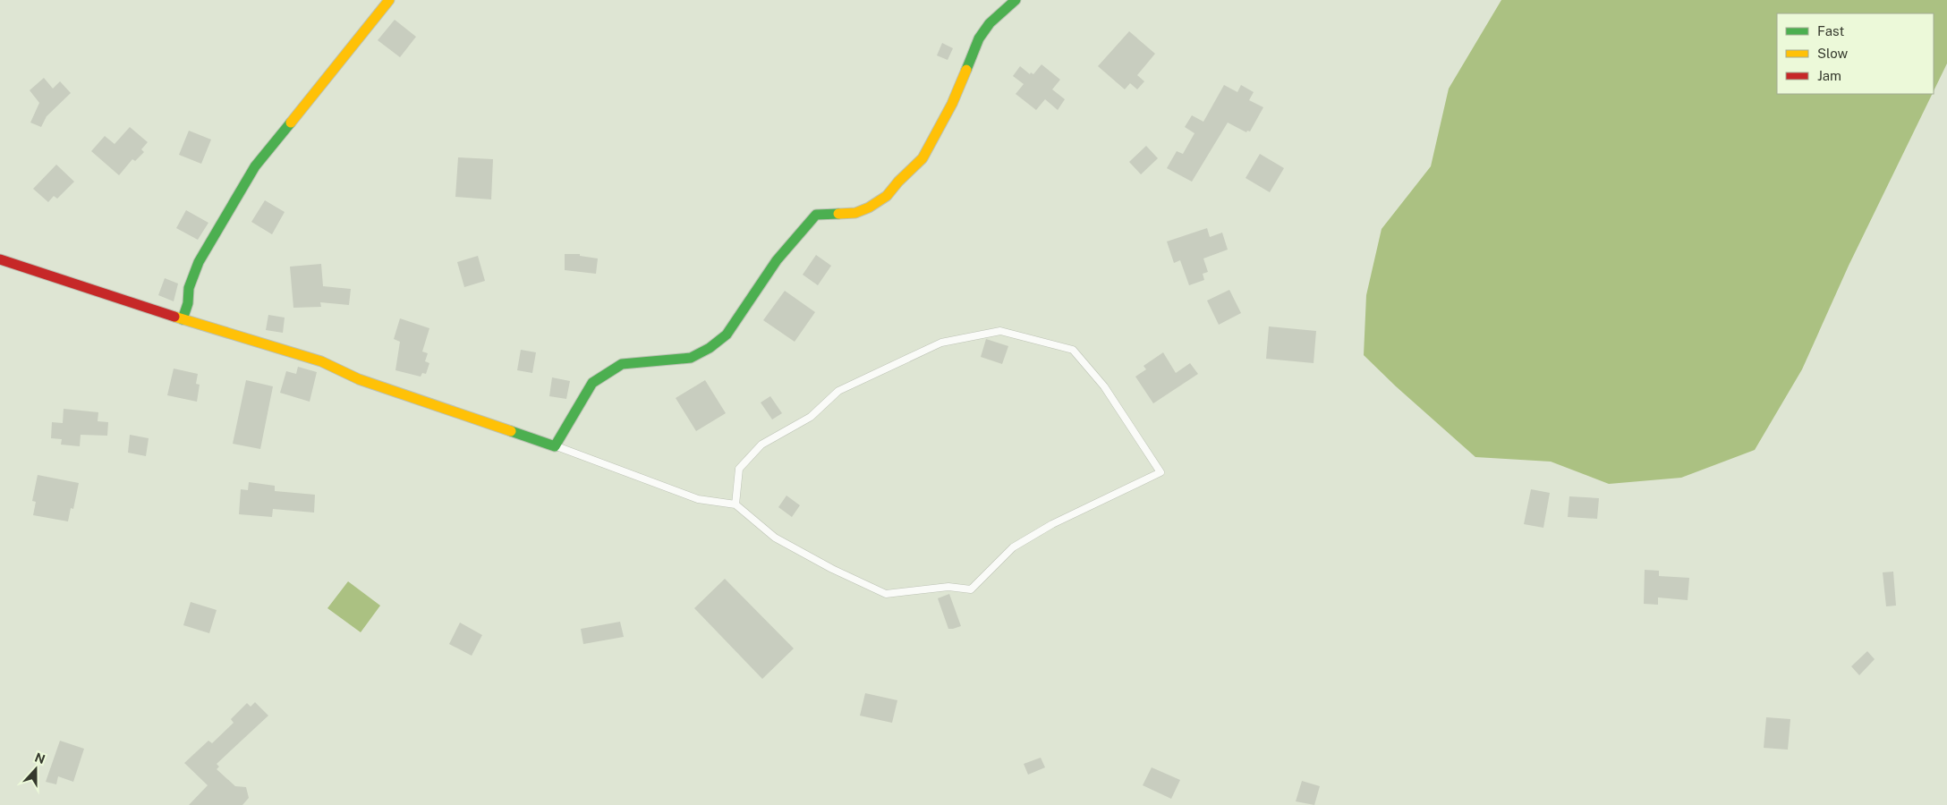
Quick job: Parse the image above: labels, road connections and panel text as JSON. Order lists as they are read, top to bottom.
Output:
{
  "legend": ["Fast", "Slow", "Jam"],
  "north": "top"
}
